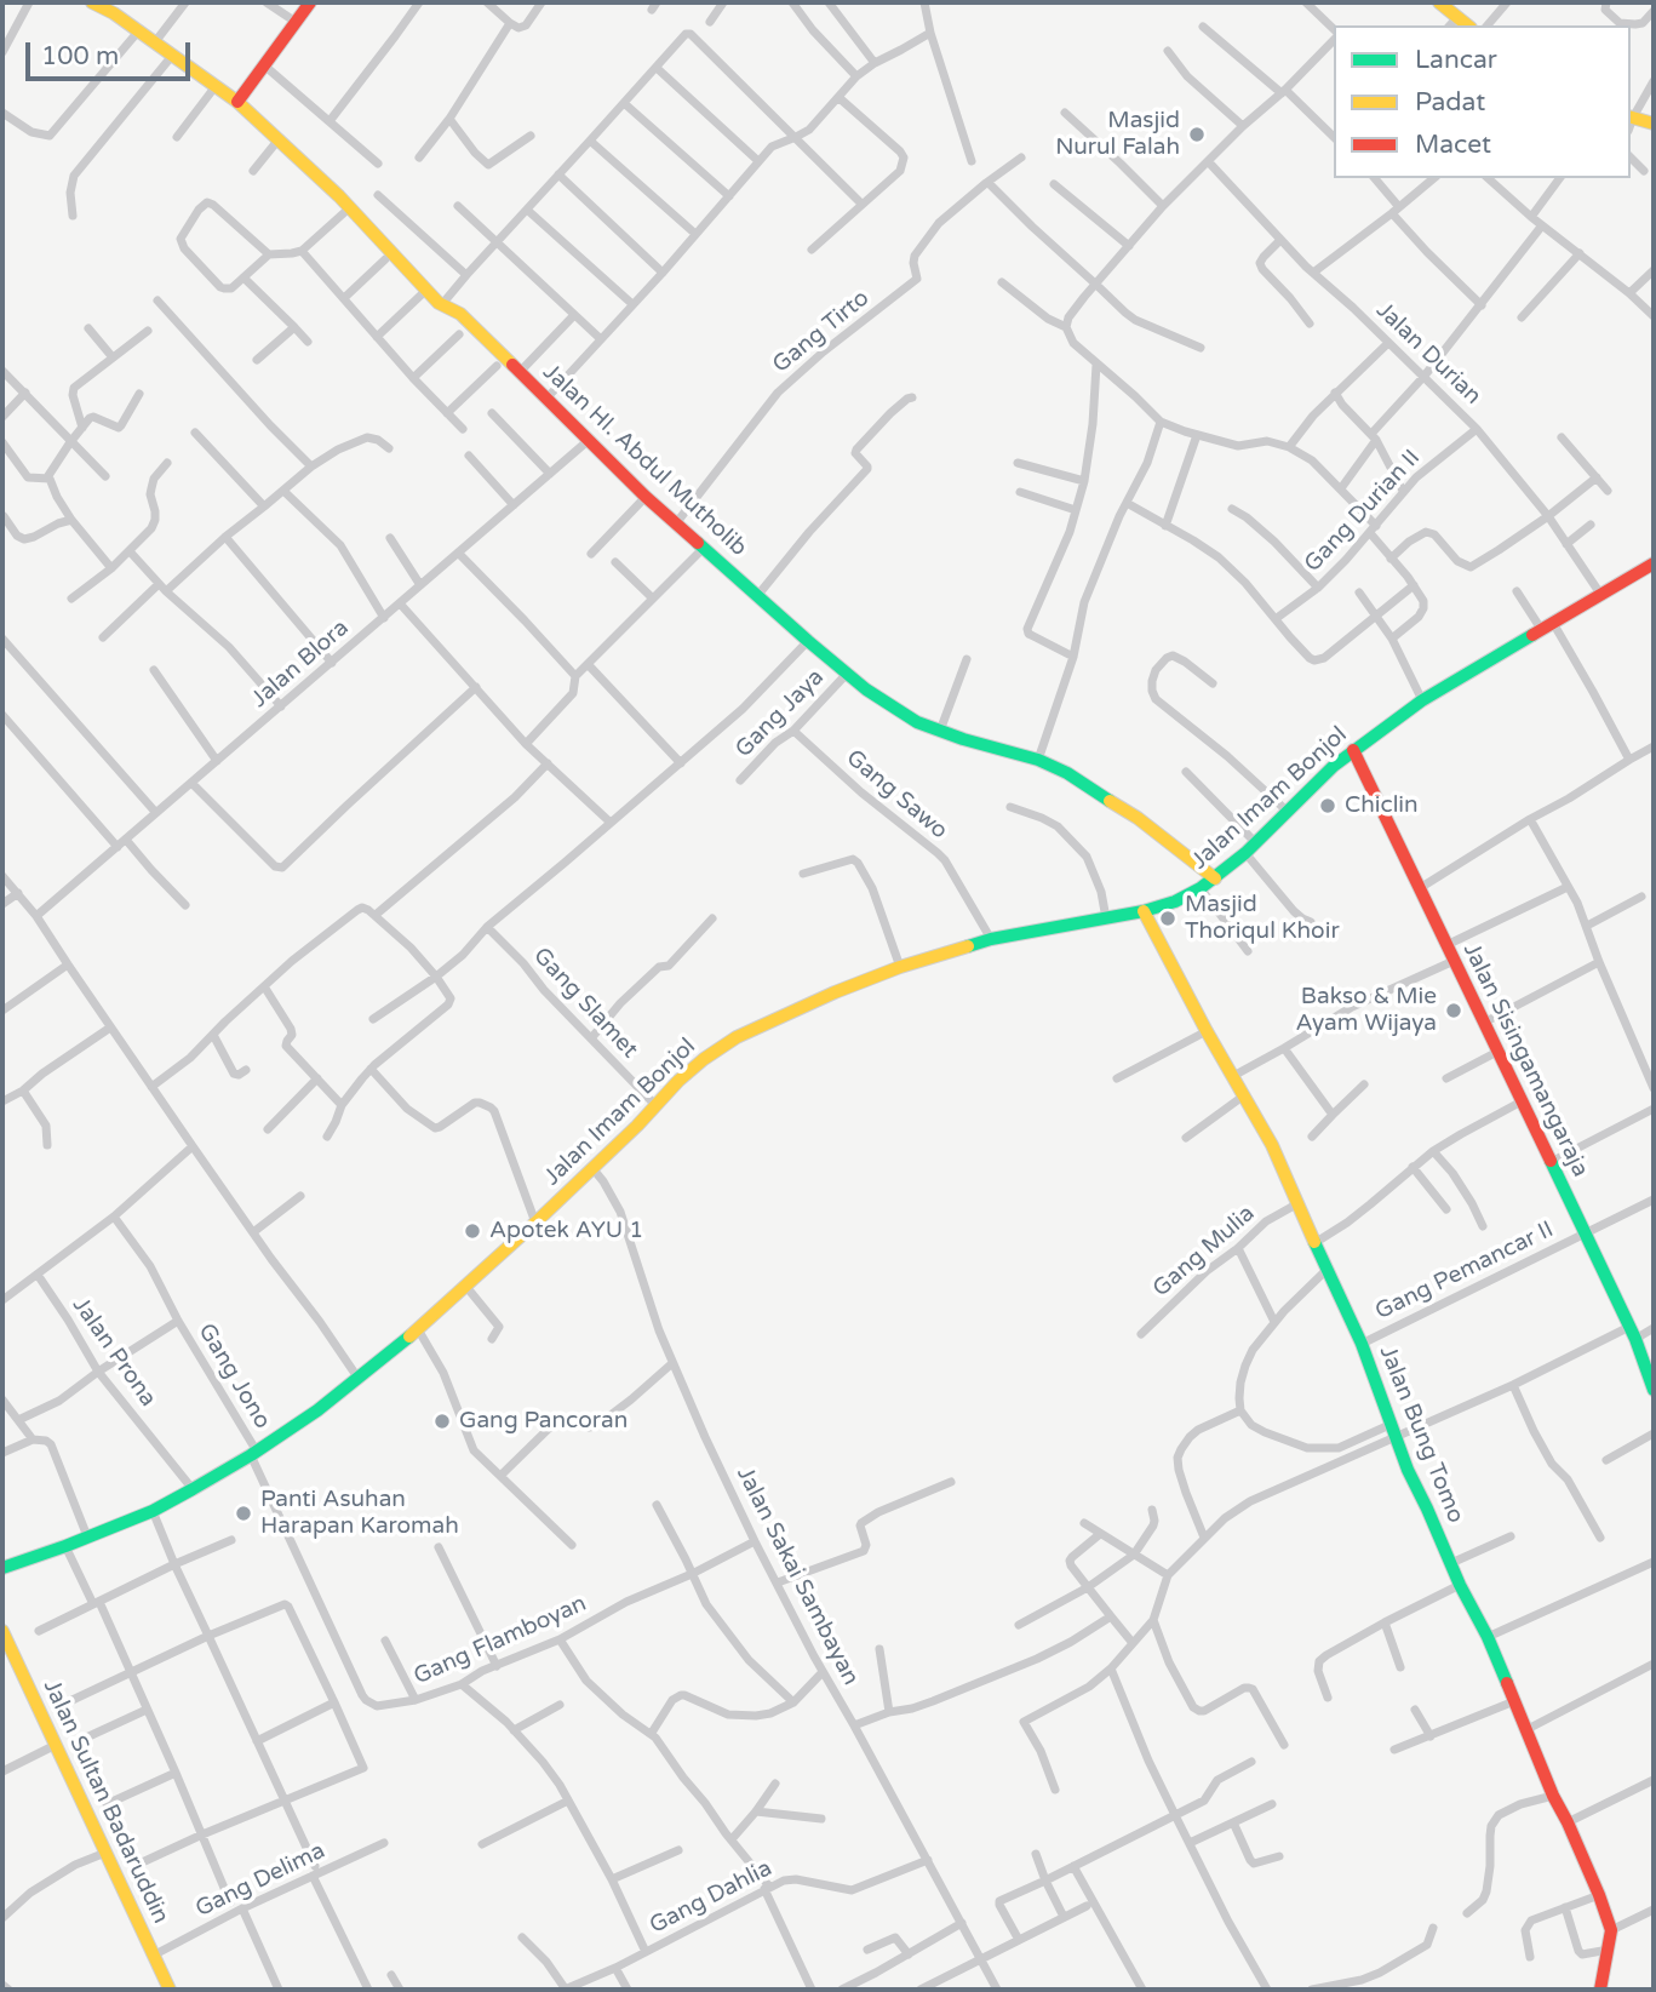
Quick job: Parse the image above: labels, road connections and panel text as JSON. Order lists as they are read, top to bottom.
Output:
{
  "streets": {
    "main road": [
      "Jalan HI. Abdul Mutholib",
      "Jalan Imam Bonjol",
      "Jalan Sisingamangaraja",
      "Jalan Bung Tomo",
      "Jalan Sultan Badaruddin"
    ],
    "street": [
      "Gang Tirto",
      "Jalan Durian",
      "Gang Durian II",
      "Jalan Blora",
      "Gang Jaya",
      "Gang Sawo",
      "Gang Slamet",
      "Gang Mulia",
      "Gang Pemancar II",
      "Jalan Prona",
      "Gang Jono",
      "Jalan Sakai Sambayan",
      "Gang Flamboyan",
      "Gang Delima",
      "Gang Dahlia"
    ]
  },
  "crossings": [
    ["Gang Tirto", "Jalan HI. Abdul Mutholib"],
    ["Jalan Durian", "Gang Durian II"],
    ["Jalan Durian", "Jalan Imam Bonjol"],
    ["Jalan HI. Abdul Mutholib", "Jalan Blora"],
    ["Jalan HI. Abdul Mutholib", "Gang Jaya"],
    ["Jalan HI. Abdul Mutholib", "Jalan Imam Bonjol"],
    ["Gang Jaya", "Gang Sawo"],
    ["Gang Sawo", "Jalan Imam Bonjol"],
    ["Jalan Imam Bonjol", "Gang Slamet"],
    ["Jalan Imam Bonjol", "Jalan Sisingamangaraja"],
    ["Jalan Imam Bonjol", "Jalan Prona"],
    ["Jalan Imam Bonjol", "Gang Jono"],
    ["Jalan Imam Bonjol", "Jalan Bung Tomo"],
    ["Jalan Imam Bonjol", "Jalan Sakai Sambayan"],
    ["Jalan Imam Bonjol", "Gang Flamboyan"],
    ["Jalan Sisingamangaraja", "Gang Pemancar II"],
    ["Gang Mulia", "Jalan Bung Tomo"],
    ["Gang Pemancar II", "Jalan Bung Tomo"],
    ["Gang Jono", "Gang Flamboyan"],
    ["Jalan Sakai Sambayan", "Gang Flamboyan"],
    ["Jalan Sakai Sambayan", "Gang Dahlia"],
    ["Jalan Sultan Badaruddin", "Gang Delima"]
  ],
  "places": [
    "Masjid Nurul Falah",
    "Chiclin",
    "Masjid Thoriqul Khoir",
    "Bakso & Mie Ayam Wijaya",
    "Apotek AYU 1",
    "Gang Pancoran",
    "Panti Asuhan Harapan Karomah"
  ],
  "legend": ["Lancar", "Padat", "Macet"],
  "scale_bar": "100 m"
}
